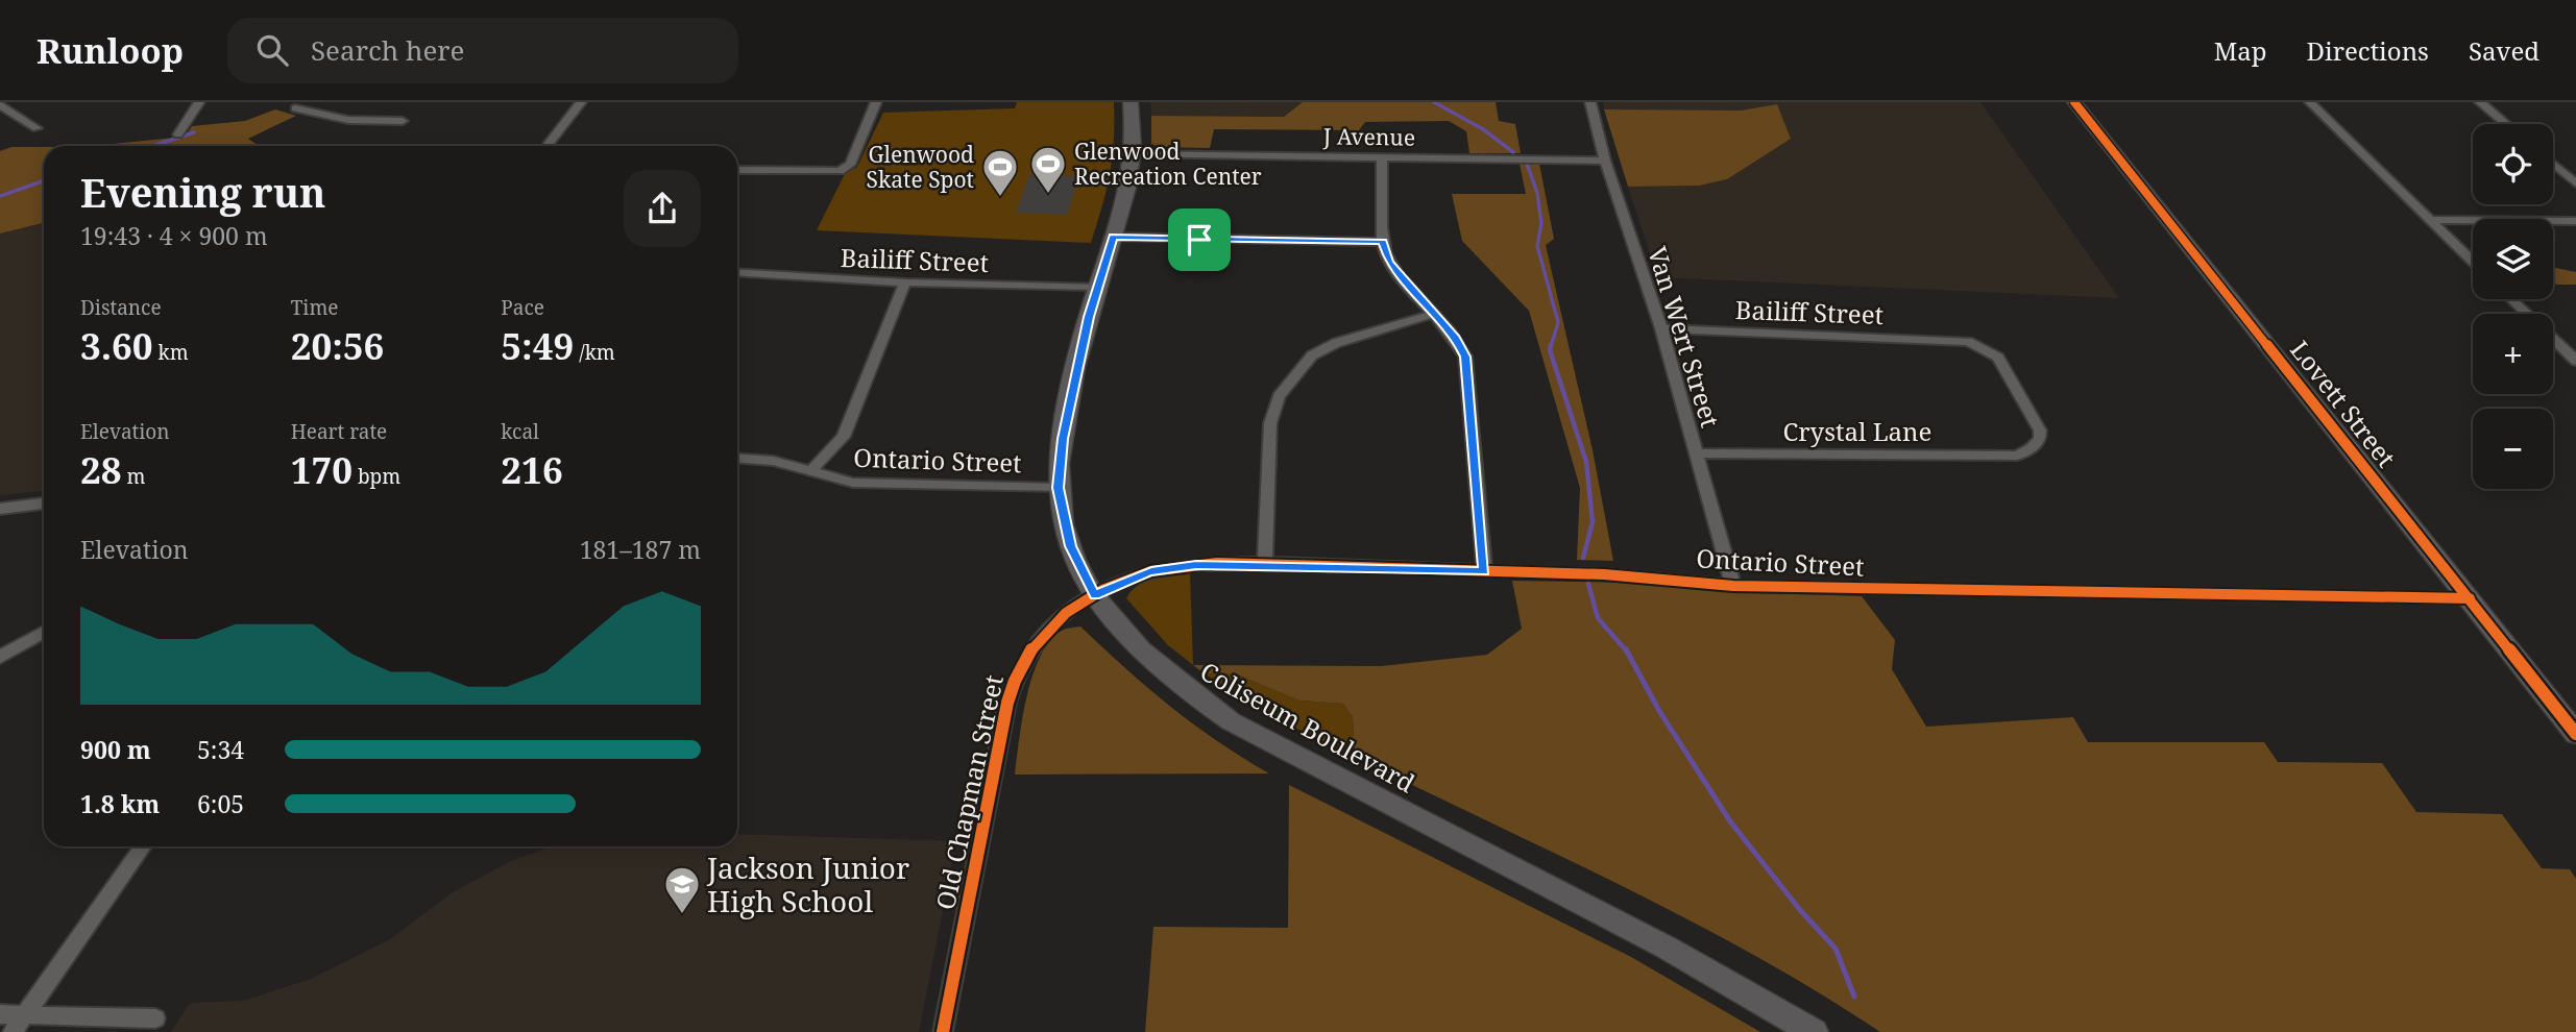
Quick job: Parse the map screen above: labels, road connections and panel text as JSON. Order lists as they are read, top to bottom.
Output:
{
  "streets": {
    "main road": ["Lovett Street", "Coliseum Boulevard"],
    "street": [
      "J Avenue",
      "Bailiff Street",
      "Van Wert Street",
      "Crystal Lane",
      "Ontario Street",
      "Old Chapman Street"
    ]
  },
  "crossings": [
    ["J Avenue", "Van Wert Street"],
    ["J Avenue", "Coliseum Boulevard"],
    ["Bailiff Street", "Van Wert Street"],
    ["Bailiff Street", "Crystal Lane"],
    ["Bailiff Street", "Coliseum Boulevard"],
    ["Van Wert Street", "Crystal Lane"],
    ["Van Wert Street", "Ontario Street"],
    ["Lovett Street", "Ontario Street"],
    ["Ontario Street", "Coliseum Boulevard"],
    ["Ontario Street", "Old Chapman Street"],
    ["Coliseum Boulevard", "Old Chapman Street"]
  ],
  "places": {
    "sports": ["Glenwood Recreation Center", "Glenwood Skate Spot"],
    "school or university": ["Jackson Junior High School"]
  },
  "page": {
    "header": "Runloop",
    "search": "Search here",
    "nav": ["Map", "Directions", "Saved"],
    "map_buttons": ["+", "−"],
    "heading": ["Evening run", "19:43 · 4 × 900 m"],
    "stats": [
      ["Distance", "3.60 km"],
      ["Time", "20:56"],
      ["Pace", "5:49 /km"],
      ["Elevation", "28 m"],
      ["Heart rate", "170 bpm"],
      ["kcal", "216"]
    ],
    "chart": ["Elevation", "181–187 m"],
    "list": [
      {
        "name": "900 m",
        "note": "5:34"
      },
      {
        "name": "1.8 km",
        "note": "6:05"
      }
    ]
  }
}
